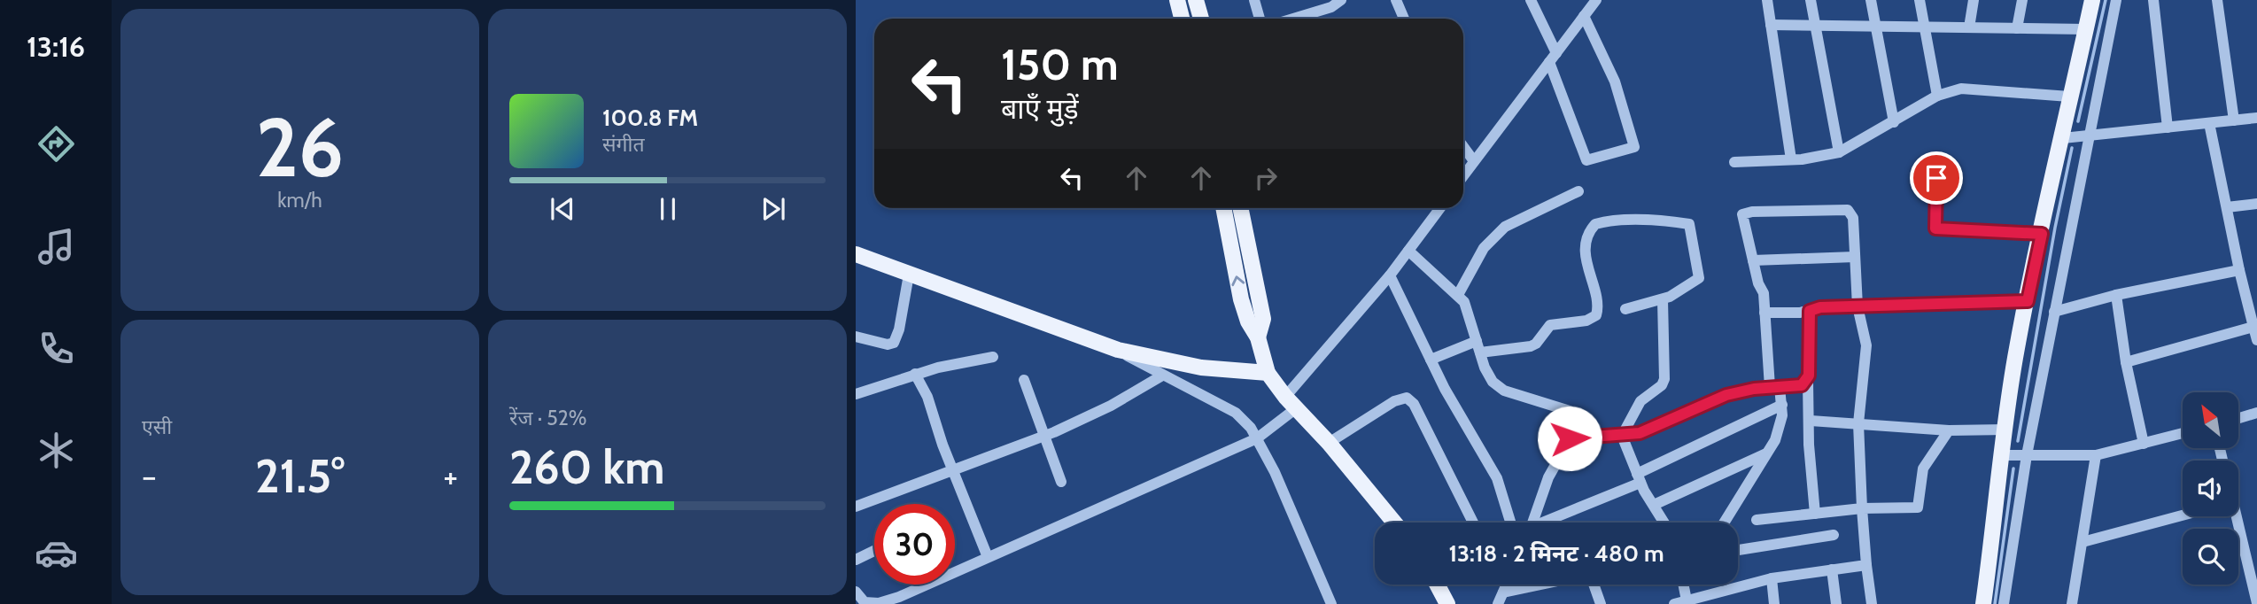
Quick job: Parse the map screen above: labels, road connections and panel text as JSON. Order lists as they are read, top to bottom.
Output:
{
  "north": "top left",
  "page": {
    "tabs": "13:16",
    "tile": [
      ["26", "km/h"],
      "एसी",
      ["रेंज · 52%", "260 km"]
    ],
    "turn": ["150 m", "बाएँ मुड़ें"],
    "song": ["100.8 FM", "संगीत"],
    "heat": ["−", "21.5°", "+"],
    "limit": "30",
    "trip": "13:18 · 2 मिनट · 480 m"
  }
}
